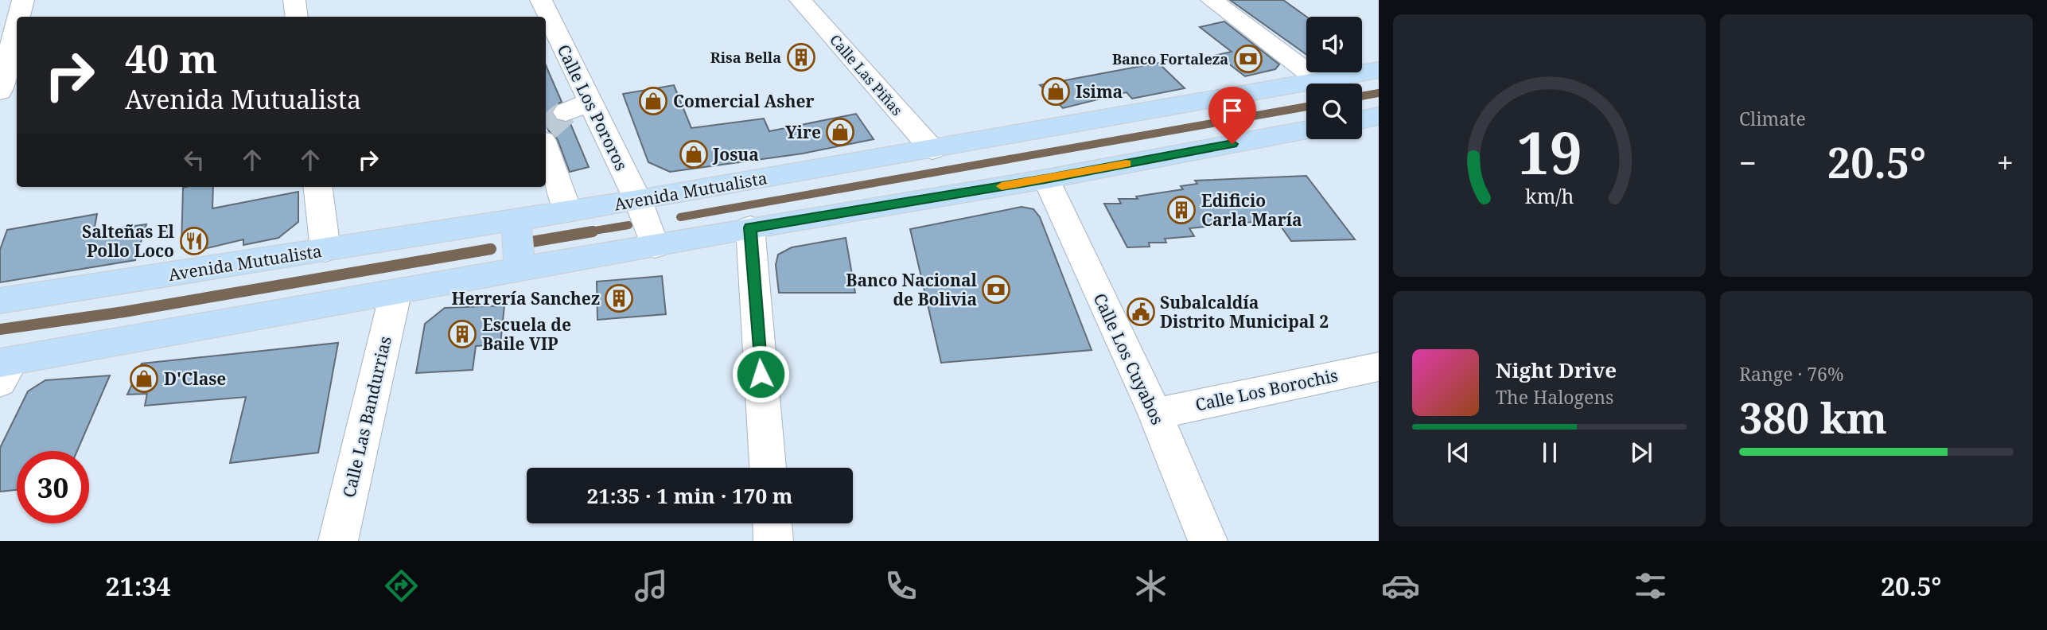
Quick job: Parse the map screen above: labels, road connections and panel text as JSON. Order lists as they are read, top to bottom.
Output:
{
  "streets": {
    "main road": ["Avenida Mutualista"],
    "street": [
      "Calle Las Piñas",
      "Calle Los Pororos",
      "Calle Los Cuyabos",
      "Calle Los Borochis",
      "Calle Las Bandurrias"
    ]
  },
  "crossings": [
    ["Calle Las Piñas", "Avenida Mutualista"],
    ["Calle Los Pororos", "Avenida Mutualista"],
    ["Calle Los Cuyabos", "Calle Los Borochis"]
  ],
  "places": {
    "building": [
      "Risa Bella",
      "Edificio Carla María",
      "Herrería Sanchez",
      "Escuela de Baile VIP"
    ],
    "bank": ["Banco Fortaleza", "Banco Nacional de Bolivia"],
    "shop": [
      "Isima",
      "Comercial Asher",
      "Yire",
      "Josua",
      "D'Clase"
    ],
    "restaurant": ["Salteñas El Pollo Loco"],
    "public building": ["Subalcaldía Distrito Municipal 2"]
  },
  "page": {
    "tile": [
      "Climate",
      ["Range · 76%", "380 km"]
    ],
    "turn": ["40 m", "Avenida Mutualista"],
    "heat": ["−", "20.5°", "+"],
    "song": ["Night Drive", "The Halogens"],
    "limit": "30",
    "trip": "21:35 · 1 min · 170 m",
    "tabs": ["21:34", "20.5°"],
    "gauge": ["19", "km/h"]
  }
}
